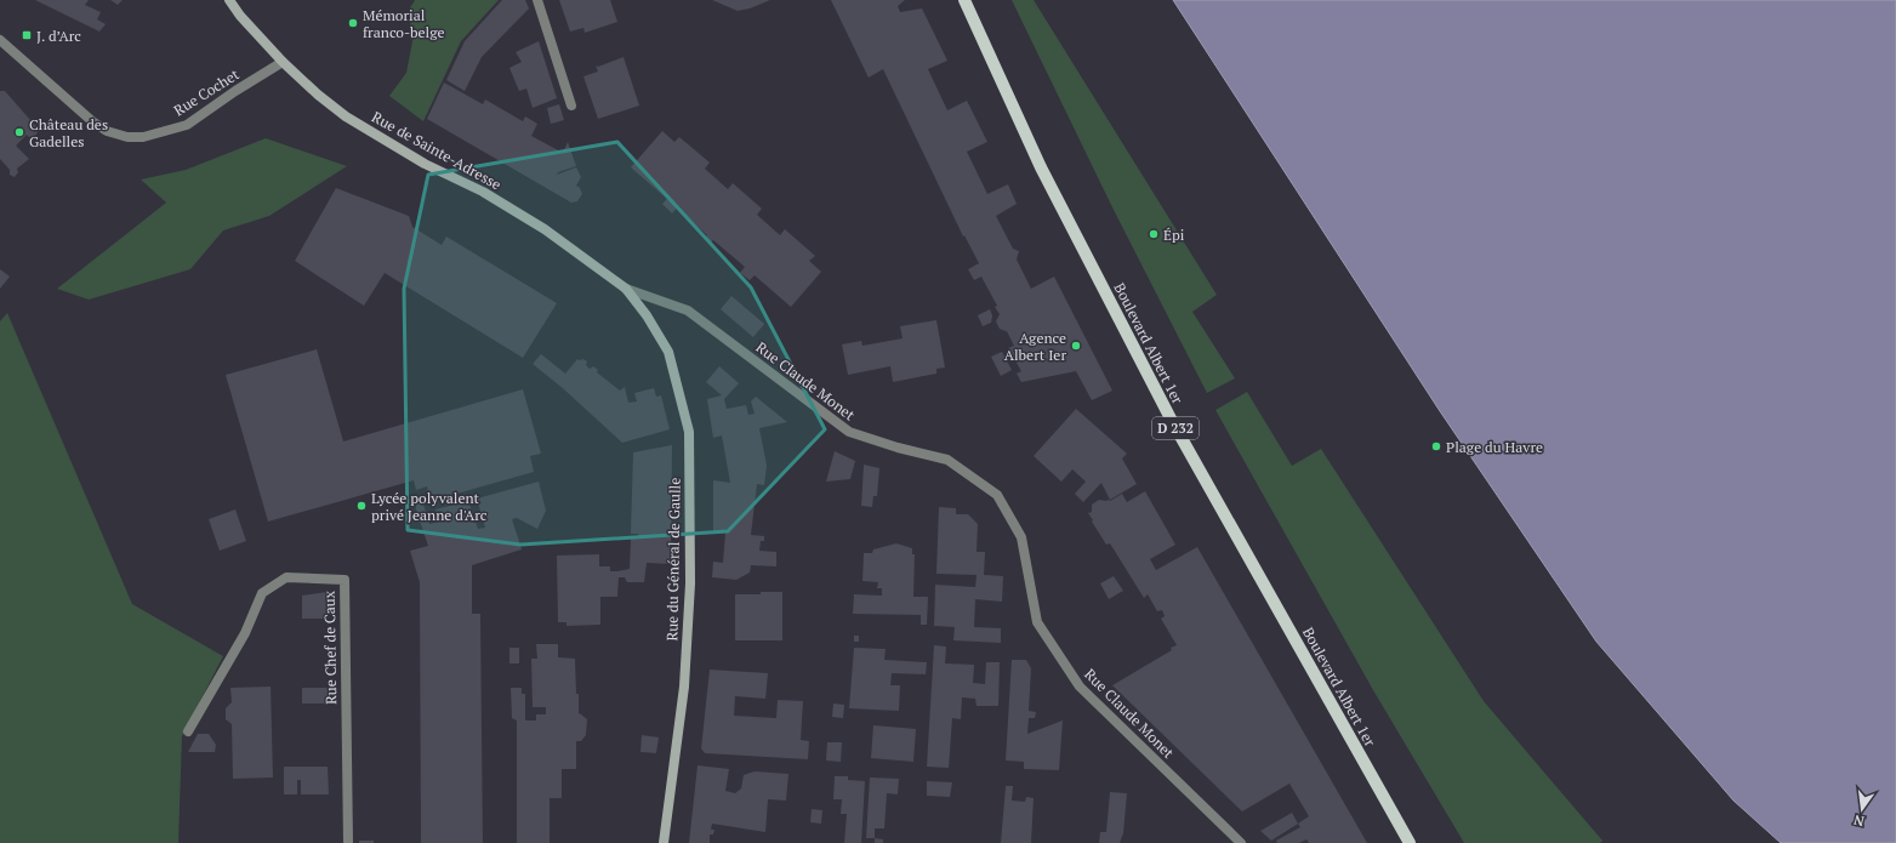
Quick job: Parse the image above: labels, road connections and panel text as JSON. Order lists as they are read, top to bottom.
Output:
{
  "streets": {
    "main road": [
      "Rue de Sainte-Adresse",
      "Boulevard Albert 1er",
      "D 232",
      "Rue du Général de Gaulle"
    ],
    "street": ["Rue Cochet", "Rue Claude Monet", "Rue Chef de Caux"]
  },
  "crossings": [
    ["Rue Cochet", "Rue de Sainte-Adresse"],
    ["Rue de Sainte-Adresse", "Rue Claude Monet"],
    ["Rue de Sainte-Adresse", "Rue du Général de Gaulle"],
    ["Rue Claude Monet", "Rue du Général de Gaulle"]
  ],
  "places": {
    "other": [
      "Mémorial franco-belge",
      "Château des Gadelles",
      "Épi",
      "Agence Albert Ier",
      "Plage du Havre",
      "Lycée polyvalent privé Jeanne d'Arc"
    ],
    "transit": ["J. d’Arc"]
  },
  "north": "bottom"
}
